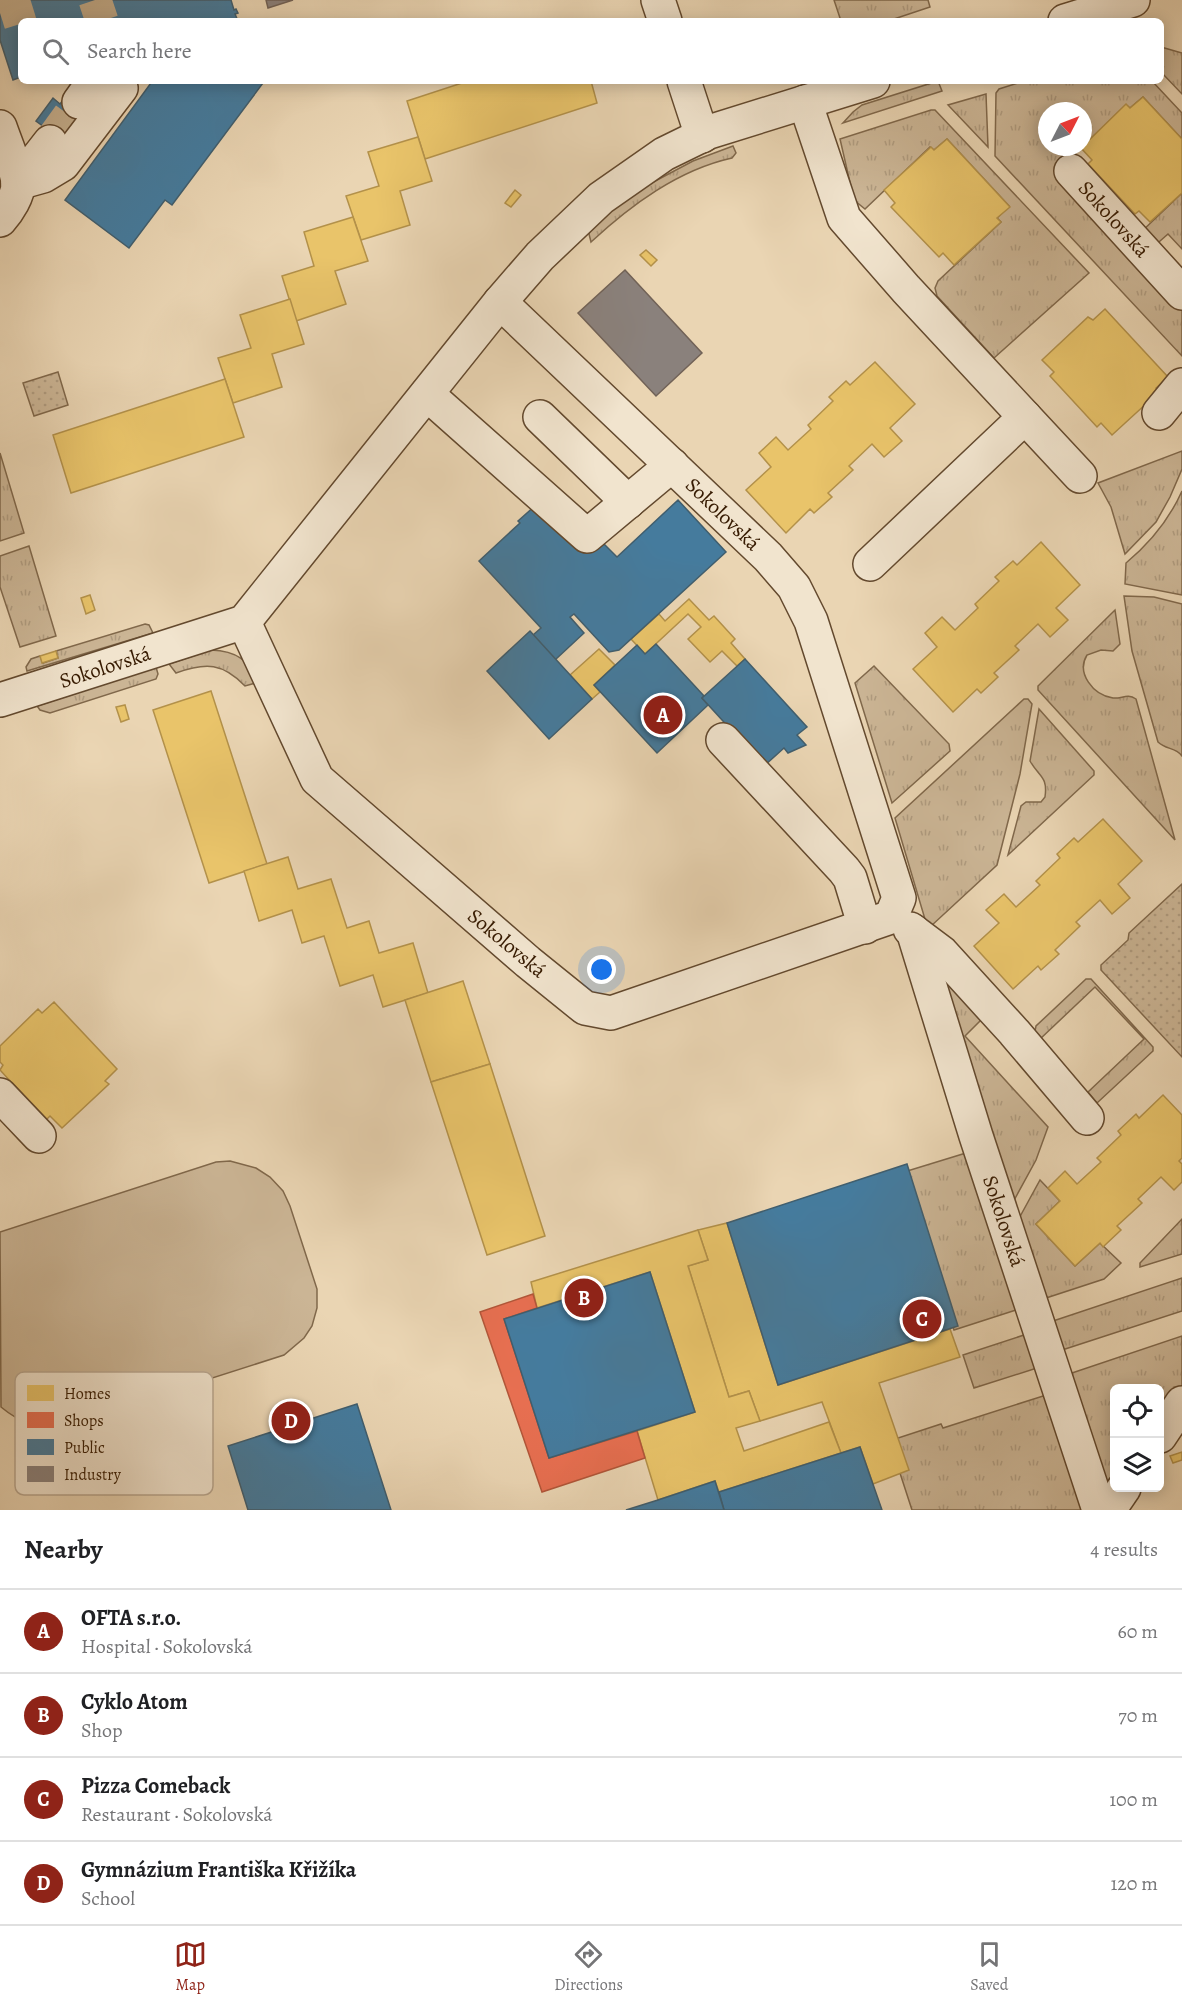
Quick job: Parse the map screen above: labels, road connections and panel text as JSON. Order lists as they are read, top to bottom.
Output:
{
  "streets": {
    "street": ["Sokolovská"]
  },
  "legend": [
    "Homes",
    "Shops",
    "Public",
    "Industry"
  ],
  "north": "top right",
  "page": {
    "search": "Search here",
    "pins": [
      "A",
      "B",
      "C",
      "D"
    ],
    "heading": ["Nearby", "4 results"],
    "list": [
      {
        "mark": "A",
        "name": "OFTA s.r.o.",
        "note": "Hospital · Sokolovská",
        "value": "60 m"
      },
      {
        "mark": "B",
        "name": "Cyklo Atom",
        "note": "Shop",
        "value": "70 m"
      },
      {
        "mark": "C",
        "name": "Pizza Comeback",
        "note": "Restaurant · Sokolovská",
        "value": "100 m"
      },
      {
        "mark": "D",
        "name": "Gymnázium Františka Křižíka",
        "note": "School",
        "value": "120 m"
      }
    ],
    "nav": ["Map", "Directions", "Saved"]
  }
}
